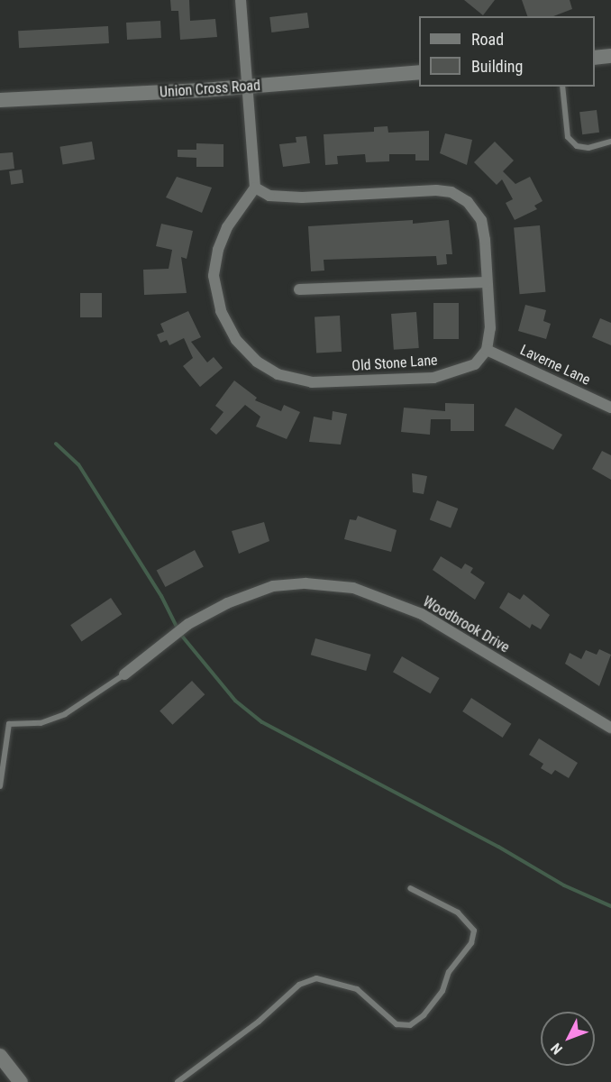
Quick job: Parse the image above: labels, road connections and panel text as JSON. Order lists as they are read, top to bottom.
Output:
{
  "streets": {
    "main road": ["Union Cross Road"],
    "street": ["Old Stone Lane", "Laverne Lane", "Woodbrook Drive"]
  },
  "crossings": [
    ["Old Stone Lane", "Laverne Lane"]
  ],
  "legend": ["Road", "Building"],
  "north": "bottom left"
}
